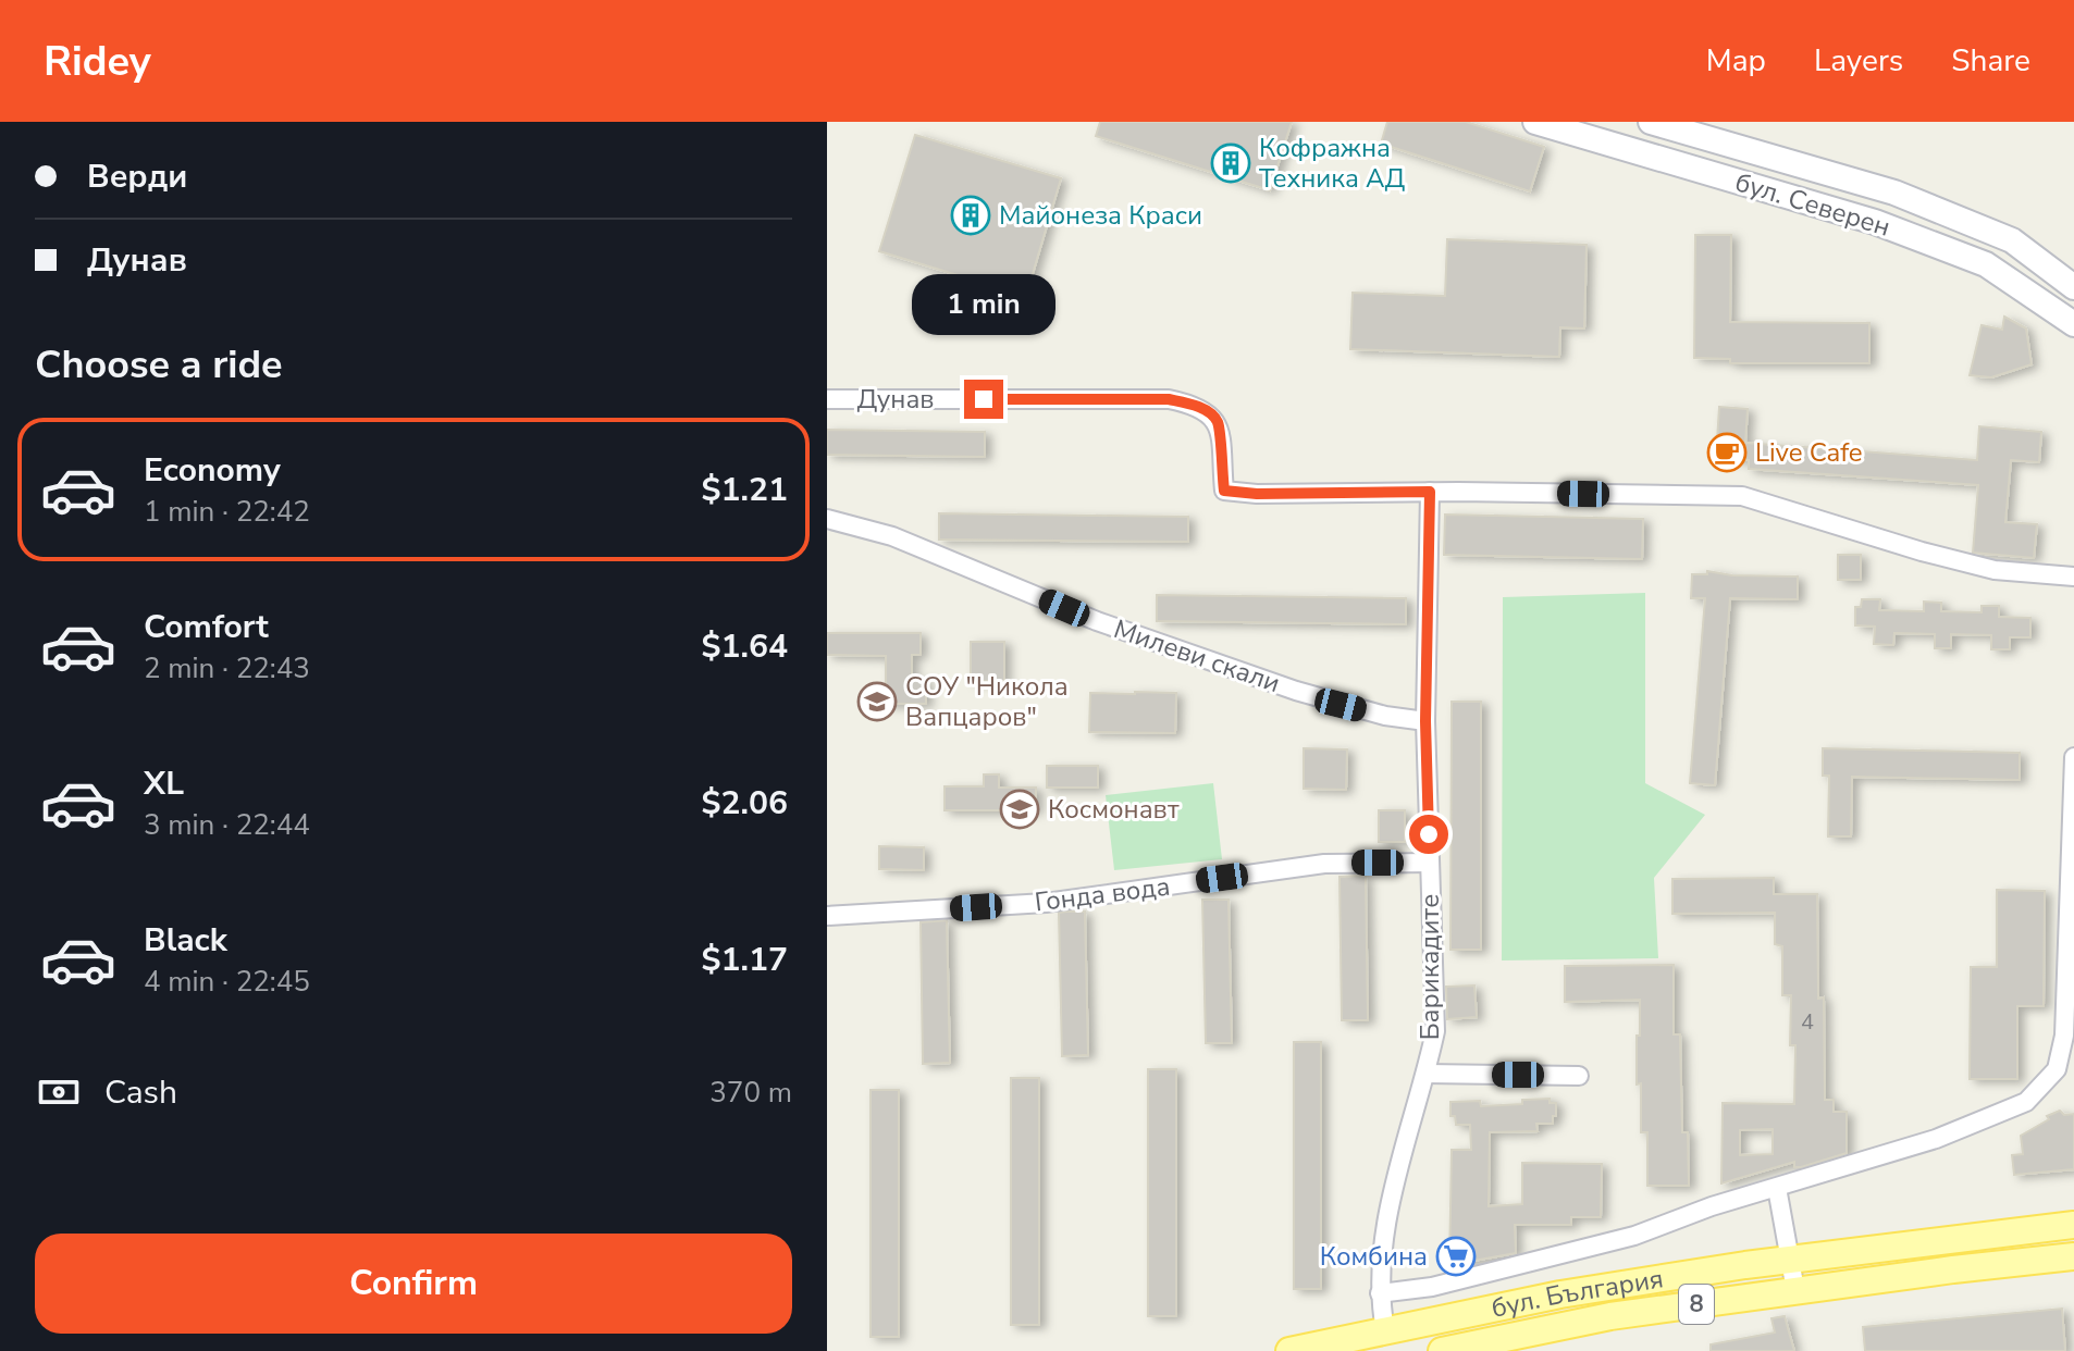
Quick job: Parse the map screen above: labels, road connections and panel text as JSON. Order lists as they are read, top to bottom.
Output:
{
  "streets": {
    "main road": ["бул. Северен", "бул. България", "8"],
    "street": [
      "Дунав",
      "Милеви скали",
      "Гонда вода",
      "Барикадите"
    ]
  },
  "crossings": [
    ["Дунав", "Барикадите"],
    ["Милеви скали", "Барикадите"],
    ["Гонда вода", "Барикадите"],
    ["Барикадите", "бул. България"]
  ],
  "places": {
    "building": ["Кофражна Техника АД", "Майонеза Краси"],
    "cafe": ["Live Cafe"],
    "school or university": ["СОУ \"Никола Вапцаров\"", "Космонавт"],
    "supermarket": ["Комбина"]
  },
  "house_numbers": ["4"],
  "page": {
    "header": "Ridey",
    "nav": ["Map", "Layers", "Share"],
    "banner": ["Верди", "Дунав"],
    "bubble": "1 min",
    "heading": "Choose a ride",
    "list": [
      {
        "name": "Economy",
        "note": "1 min · 22:42",
        "value": "$1.21"
      },
      {
        "name": "Comfort",
        "note": "2 min · 22:43",
        "value": "$1.64"
      },
      {
        "name": "XL",
        "note": "3 min · 22:44",
        "value": "$2.06"
      },
      {
        "name": "Black",
        "note": "4 min · 22:45",
        "value": "$1.17"
      }
    ],
    "pay": ["Cash", "370 m"],
    "buttons": "Confirm"
  }
}
